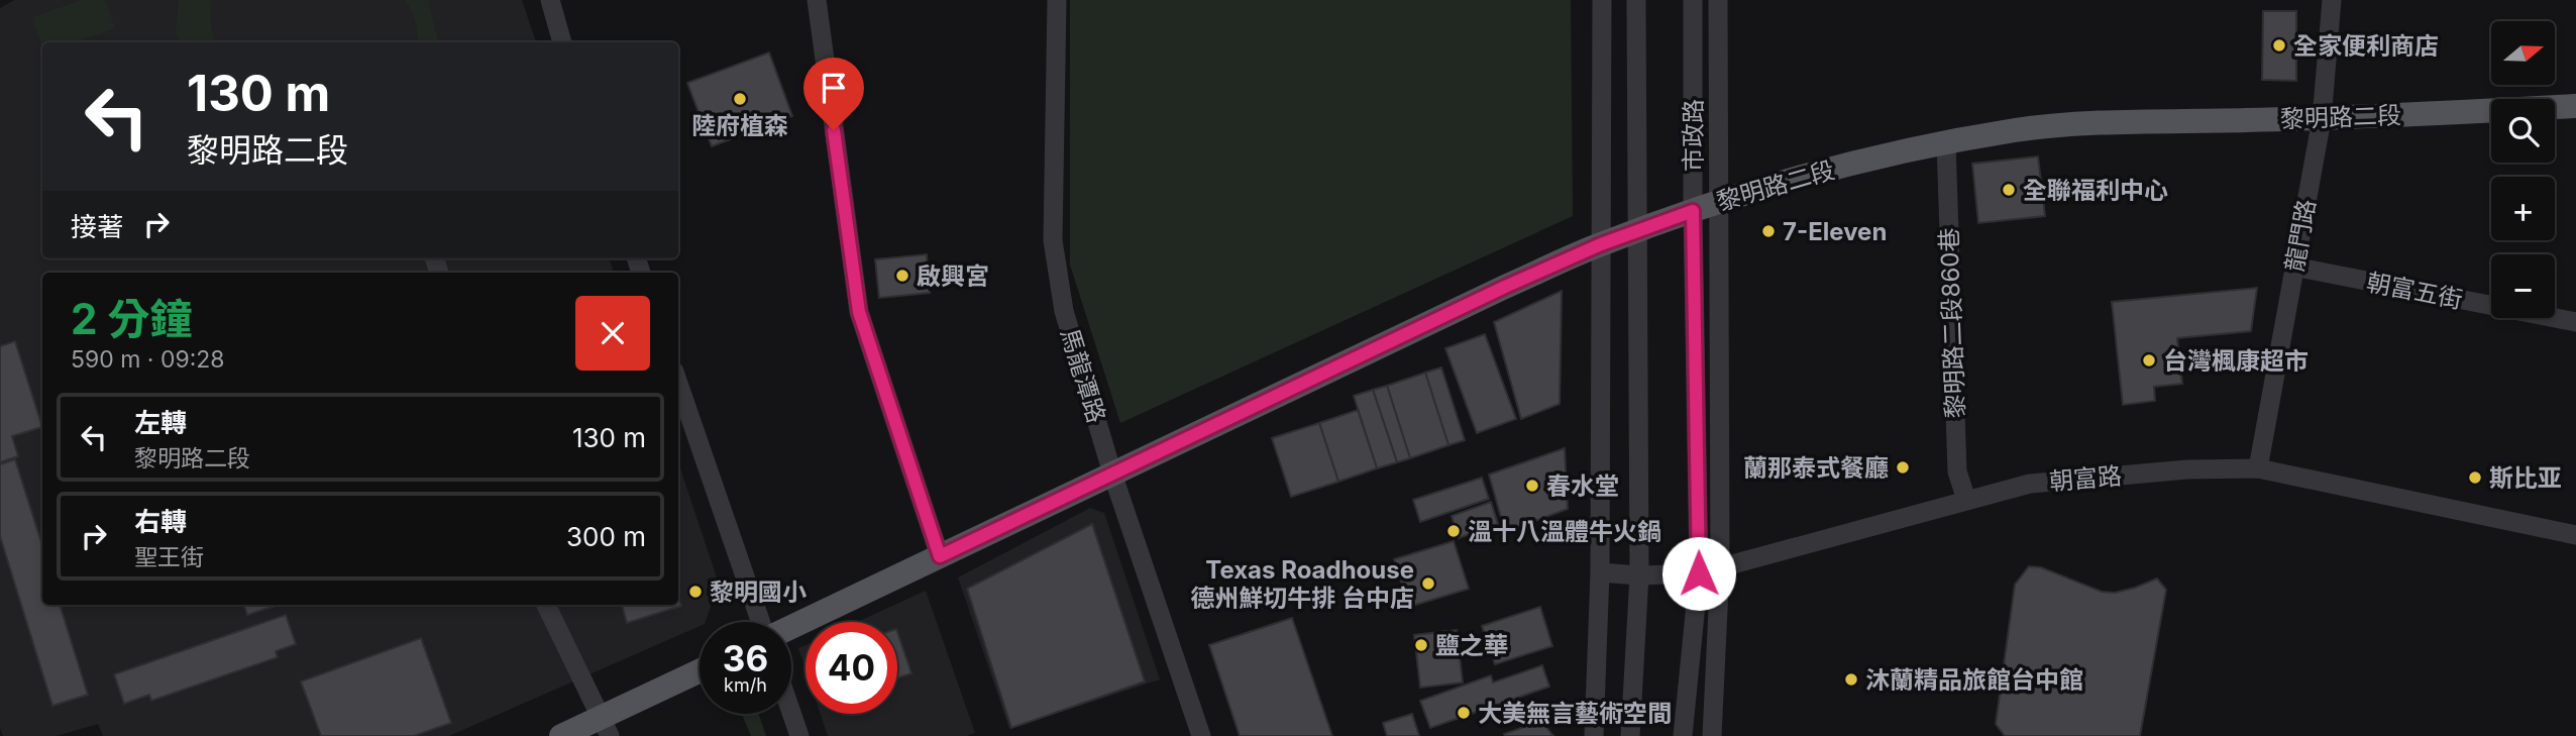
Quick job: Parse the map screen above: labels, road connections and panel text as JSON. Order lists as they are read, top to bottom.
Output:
{
  "streets": {
    "main road": ["黎明路二段"],
    "street": [
      "市政路",
      "龍門路",
      "朝富五街",
      "黎明路二段860巷",
      "馬龍潭路",
      "朝富路"
    ]
  },
  "crossings": [
    ["黎明路二段", "市政路"],
    ["黎明路二段", "龍門路"],
    ["黎明路二段", "黎明路二段860巷"],
    ["黎明路二段", "馬龍潭路"],
    ["市政路", "朝富路"],
    ["龍門路", "朝富五街"],
    ["龍門路", "朝富路"],
    ["黎明路二段860巷", "朝富路"]
  ],
  "places": [
    "全家便利商店",
    "陸府植森",
    "全聯福利中心",
    "7-Eleven",
    "啟興宮",
    "台灣楓康超市",
    "蘭那泰式餐廳",
    "斯比亚",
    "春水堂",
    "溫十八溫體牛火鍋",
    "Texas Roadhouse 德州鮮切牛排 台中店",
    "黎明國小",
    "鹽之華",
    "沐蘭精品旅館台中館",
    "大美無言藝術空間"
  ],
  "north": "right",
  "page": {
    "map_buttons": ["+", "−"],
    "turn": ["130 m", "黎明路二段"],
    "then": "接著",
    "heading": ["2 分鐘", "590 m · 09:28"],
    "list": [
      {
        "name": "左轉",
        "note": "黎明路二段",
        "value": "130 m"
      },
      {
        "name": "右轉",
        "note": "聖王街",
        "value": "300 m"
      }
    ],
    "speed": "36 km/h",
    "limit": "40"
  }
}
